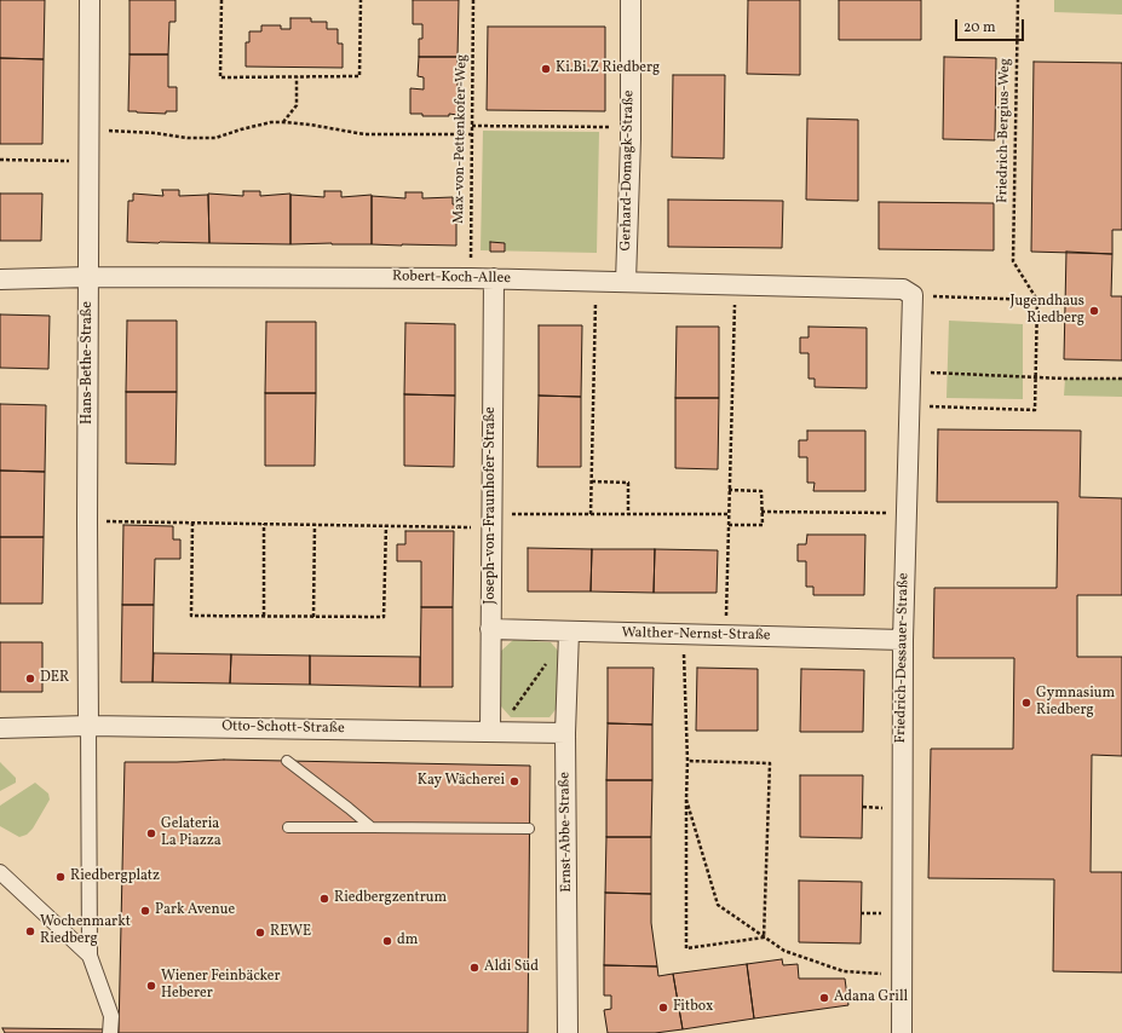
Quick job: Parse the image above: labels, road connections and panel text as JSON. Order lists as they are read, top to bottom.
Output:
{
  "streets": {
    "street": [
      "Gerhard-Domagk-Straße",
      "Robert-Koch-Allee",
      "Hans-Bethe-Straße",
      "Joseph-von-Fraunhofer-Straße",
      "Walther-Nernst-Straße",
      "Friedrich-Dessauer-Straße",
      "Otto-Schott-Straße",
      "Ernst-Abbe-Straße"
    ],
    "path": ["Friedrich-Bergius-Weg", "Max-von-Pettenkofer-Weg"]
  },
  "crossings": [
    ["Max-von-Pettenkofer-Weg", "Robert-Koch-Allee"],
    ["Gerhard-Domagk-Straße", "Robert-Koch-Allee"],
    ["Robert-Koch-Allee", "Hans-Bethe-Straße"],
    ["Robert-Koch-Allee", "Joseph-von-Fraunhofer-Straße"],
    ["Robert-Koch-Allee", "Friedrich-Dessauer-Straße"],
    ["Hans-Bethe-Straße", "Otto-Schott-Straße"],
    ["Joseph-von-Fraunhofer-Straße", "Walther-Nernst-Straße"],
    ["Joseph-von-Fraunhofer-Straße", "Otto-Schott-Straße"],
    ["Walther-Nernst-Straße", "Friedrich-Dessauer-Straße"],
    ["Walther-Nernst-Straße", "Ernst-Abbe-Straße"],
    ["Otto-Schott-Straße", "Ernst-Abbe-Straße"]
  ],
  "places": [
    "Ki.Bi.Z Riedberg",
    "Jugendhaus Riedberg",
    "DER",
    "Gymnasium Riedberg",
    "Kay Wächerei",
    "Gelateria La Piazza",
    "Riedbergplatz",
    "Riedbergzentrum",
    "Park Avenue",
    "Wochenmarkt Riedberg",
    "REWE",
    "dm",
    "Aldi Süd",
    "Wiener Feinbäcker Heberer",
    "Adana Grill",
    "Fitbox"
  ],
  "scale_bar": "20 m"
}
